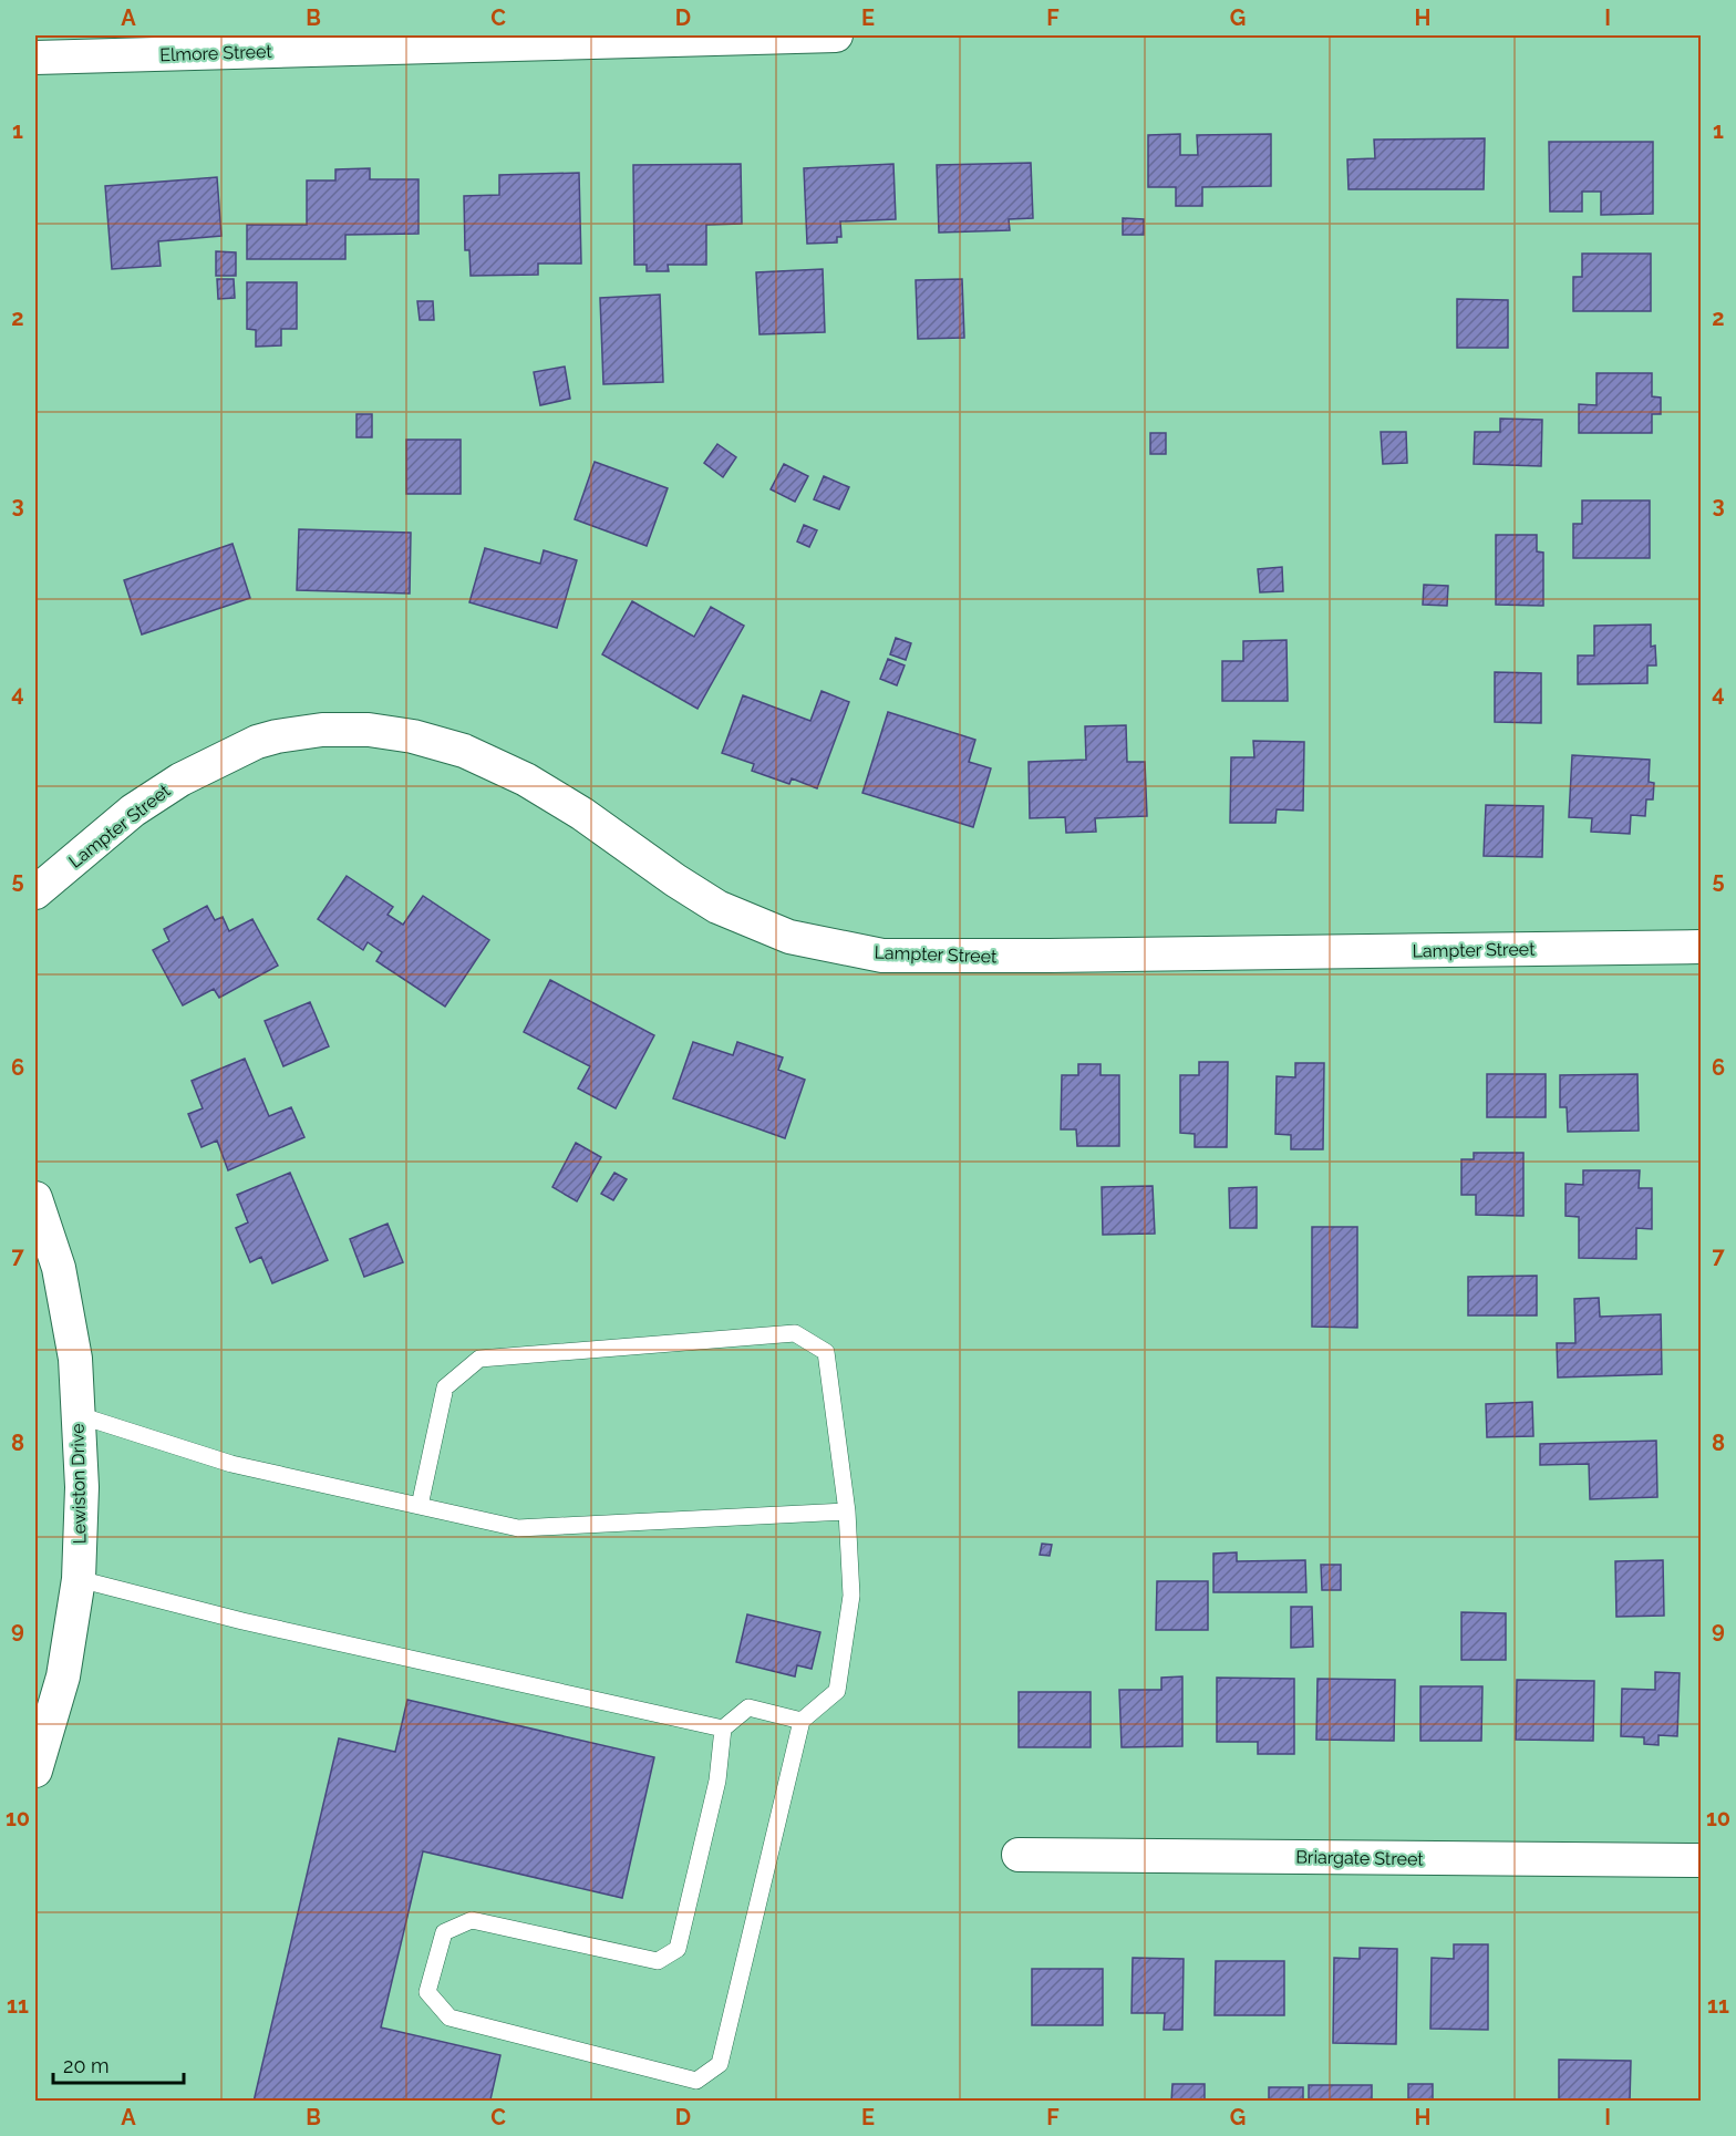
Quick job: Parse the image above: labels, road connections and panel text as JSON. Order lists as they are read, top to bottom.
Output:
{
  "streets": {
    "street": [
      "Elmore Street",
      "Lampter Street",
      "Lewiston Drive",
      "Briargate Street"
    ]
  },
  "scale_bar": "20 m",
  "grid": {
    "columns": [
      "A",
      "B",
      "C",
      "D",
      "E",
      "F",
      "G",
      "H",
      "I"
    ],
    "rows": [
      "1",
      "2",
      "3",
      "4",
      "5",
      "6",
      "7",
      "8",
      "9",
      "10",
      "11"
    ]
  }
}
